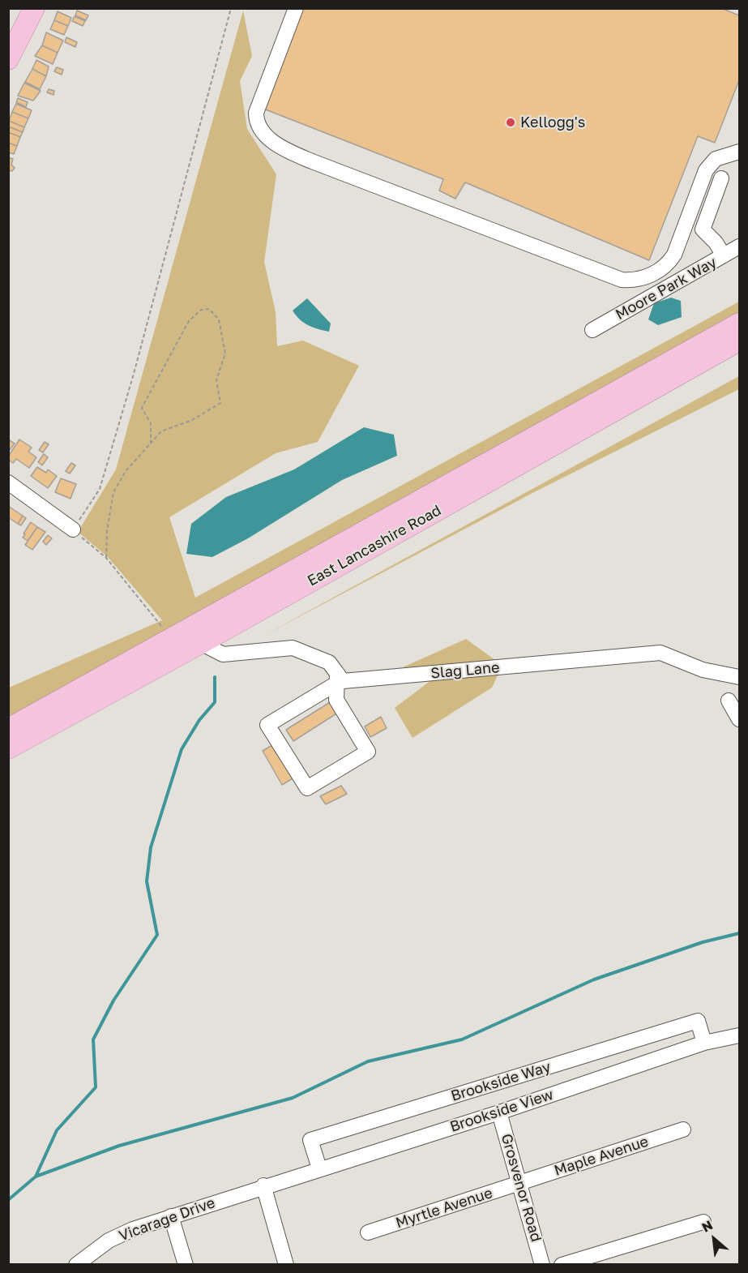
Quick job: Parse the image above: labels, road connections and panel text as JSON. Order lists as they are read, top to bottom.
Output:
{
  "streets": {
    "highway": ["East Lancashire Road"],
    "street": [
      "Moore Park Way",
      "Slag Lane",
      "Brookside Way",
      "Brookside View",
      "Maple Avenue",
      "Grosvenor Road",
      "Myrtle Avenue",
      "Vicarage Drive"
    ]
  },
  "crossings": [
    ["East Lancashire Road", "Slag Lane"],
    ["Brookside Way", "Brookside View"],
    ["Brookside View", "Grosvenor Road"],
    ["Brookside View", "Vicarage Drive"],
    ["Maple Avenue", "Grosvenor Road"],
    ["Maple Avenue", "Myrtle Avenue"],
    ["Grosvenor Road", "Myrtle Avenue"]
  ],
  "places": ["Kellogg's"],
  "north": "top left"
}
